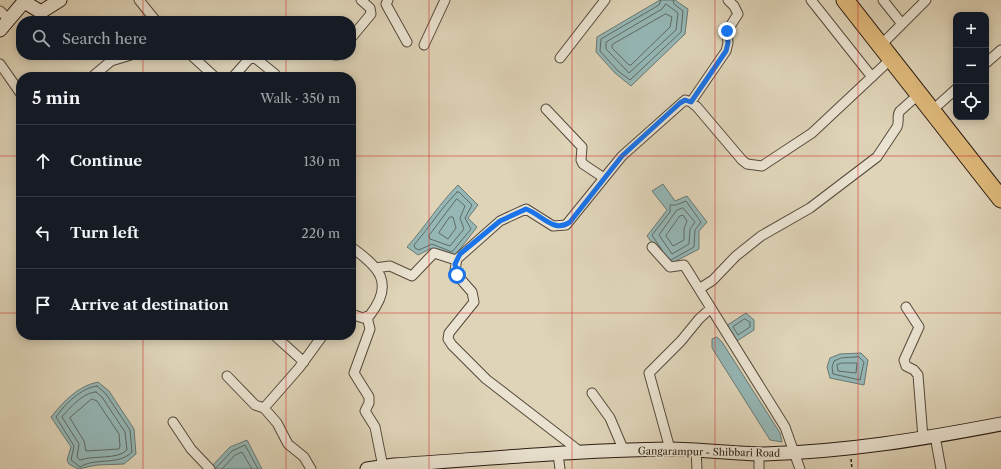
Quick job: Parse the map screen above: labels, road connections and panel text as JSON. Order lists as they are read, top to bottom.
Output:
{
  "streets": {
    "main road": ["Gangarampur - Shibbari Road"]
  },
  "page": {
    "map_buttons": ["+", "−"],
    "search": "Search here",
    "heading": ["5 min", "Walk · 350 m"],
    "list": [
      ["Continue", "130 m"],
      ["Turn left", "220 m"],
      "Arrive at destination"
    ]
  }
}
